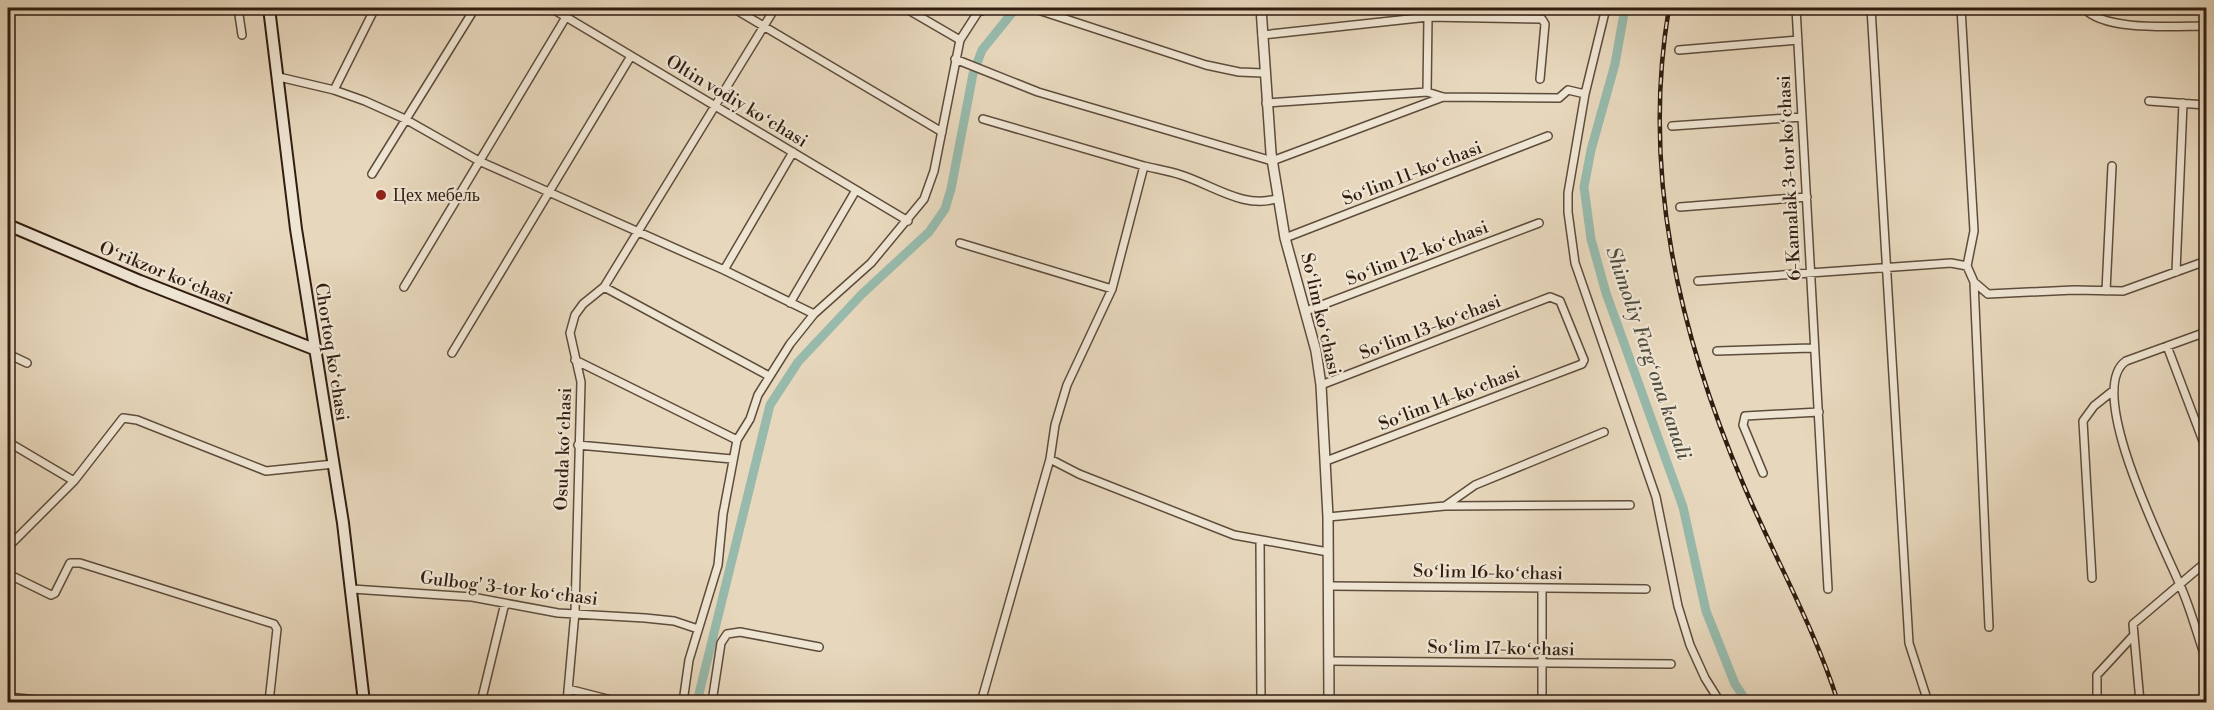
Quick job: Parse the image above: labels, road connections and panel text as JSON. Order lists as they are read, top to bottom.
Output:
{
  "streets": {
    "main road": ["Oʻrikzor koʻchasi", "Chortoq koʻchasi"],
    "street": [
      "Oltin vodiy koʻchasi",
      "Soʻlim 11-koʻchasi",
      "6-Kamalak 3-tor koʻchasi",
      "Soʻlim 12-koʻchasi",
      "Soʻlim koʻchasi",
      "Soʻlim 13-koʻchasi",
      "Soʻlim 14-koʻchasi",
      "Osuda koʻchasi",
      "Soʻlim 16-koʻchasi",
      "Gulbog' 3-tor koʻchasi",
      "Soʻlim 17-koʻchasi"
    ]
  },
  "crossings": [
    ["Oltin vodiy koʻchasi", "Osuda koʻchasi"],
    ["Soʻlim 11-koʻchasi", "Soʻlim koʻchasi"],
    ["Soʻlim 12-koʻchasi", "Soʻlim koʻchasi"],
    ["Oʻrikzor koʻchasi", "Chortoq koʻchasi"],
    ["Soʻlim koʻchasi", "Soʻlim 13-koʻchasi"],
    ["Soʻlim koʻchasi", "Soʻlim 14-koʻchasi"],
    ["Soʻlim koʻchasi", "Soʻlim 16-koʻchasi"],
    ["Soʻlim koʻchasi", "Soʻlim 17-koʻchasi"],
    ["Soʻlim 13-koʻchasi", "Soʻlim 14-koʻchasi"],
    ["Chortoq koʻchasi", "Gulbog' 3-tor koʻchasi"],
    ["Osuda koʻchasi", "Gulbog' 3-tor koʻchasi"]
  ],
  "water": ["Shimoliy Fargʻona kanali"],
  "places": ["Цех мебель"]
}
